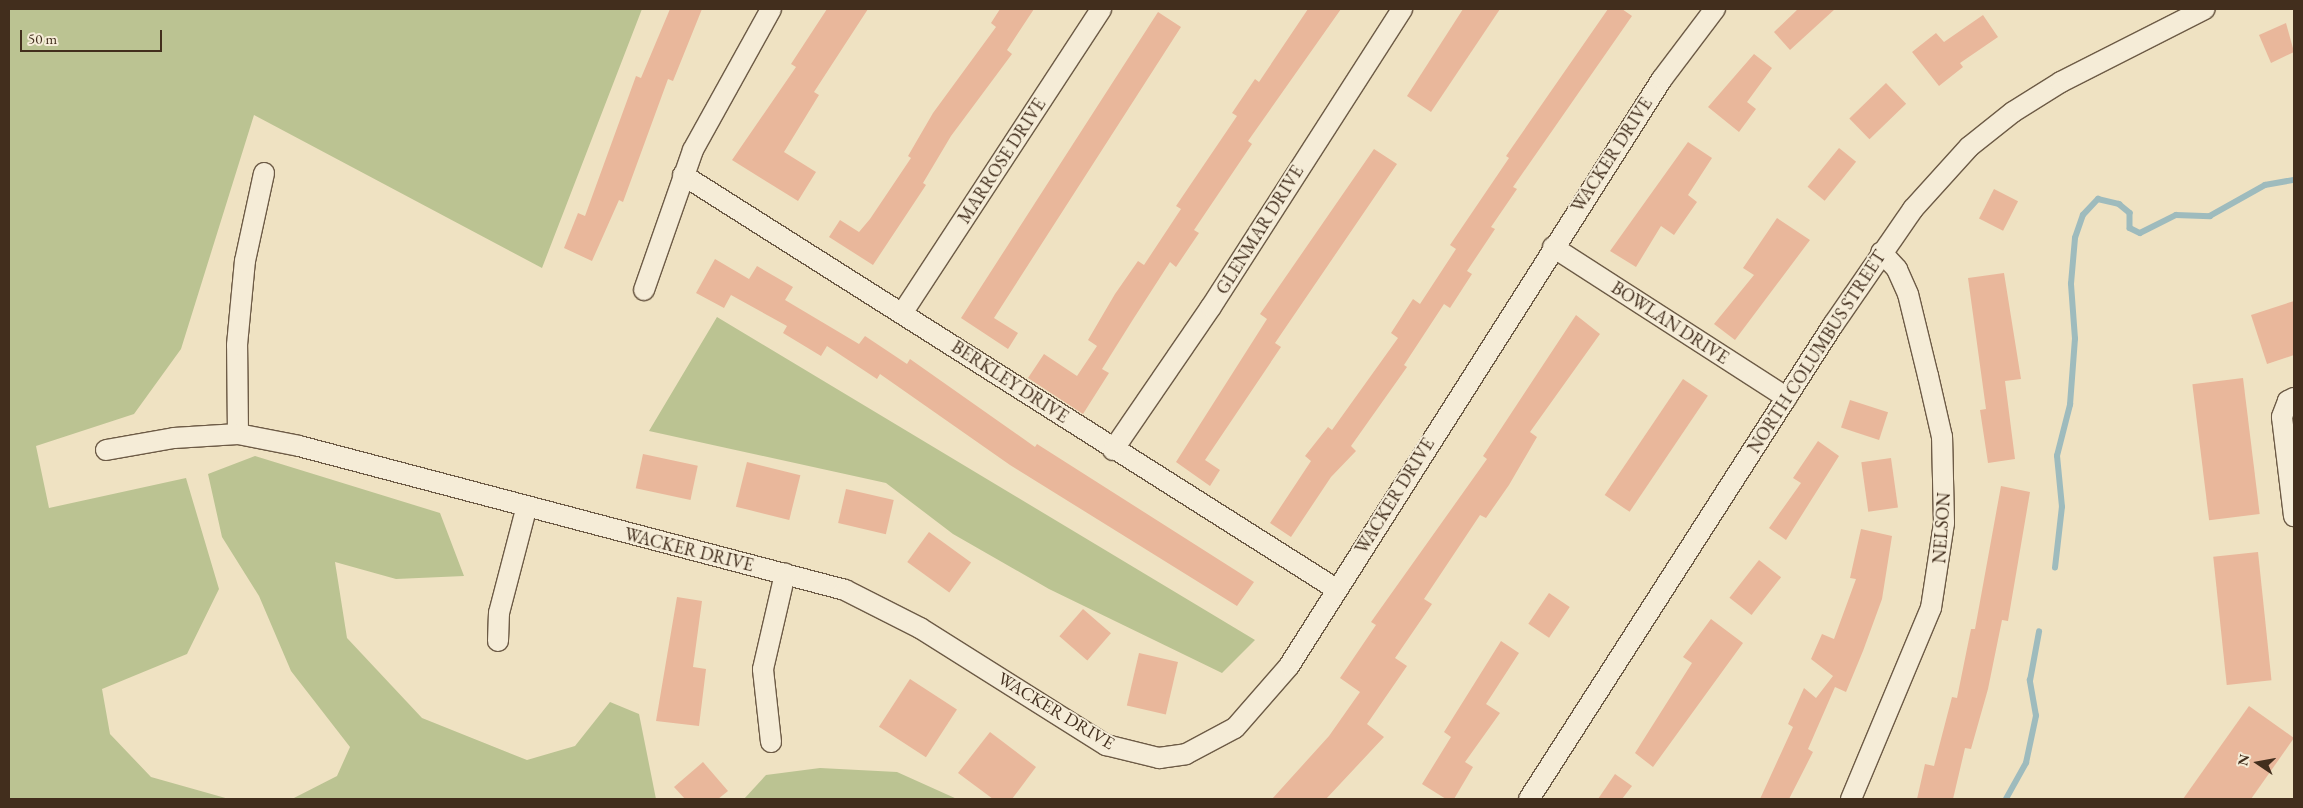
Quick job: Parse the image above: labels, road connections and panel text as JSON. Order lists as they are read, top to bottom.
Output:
{
  "streets": {
    "street": [
      "WACKER DRIVE",
      "MARROSE DRIVE",
      "GLENMAR DRIVE",
      "BOWLAN DRIVE",
      "NORTH COLUMBUS STREET",
      "BERKLEY DRIVE",
      "NELSON"
    ]
  },
  "crossings": [
    ["WACKER DRIVE", "BOWLAN DRIVE"],
    ["WACKER DRIVE", "BERKLEY DRIVE"],
    ["MARROSE DRIVE", "BERKLEY DRIVE"],
    ["GLENMAR DRIVE", "BERKLEY DRIVE"],
    ["BOWLAN DRIVE", "NORTH COLUMBUS STREET"],
    ["NORTH COLUMBUS STREET", "NELSON"]
  ],
  "scale_bar": "50 m",
  "north": "left"
}
